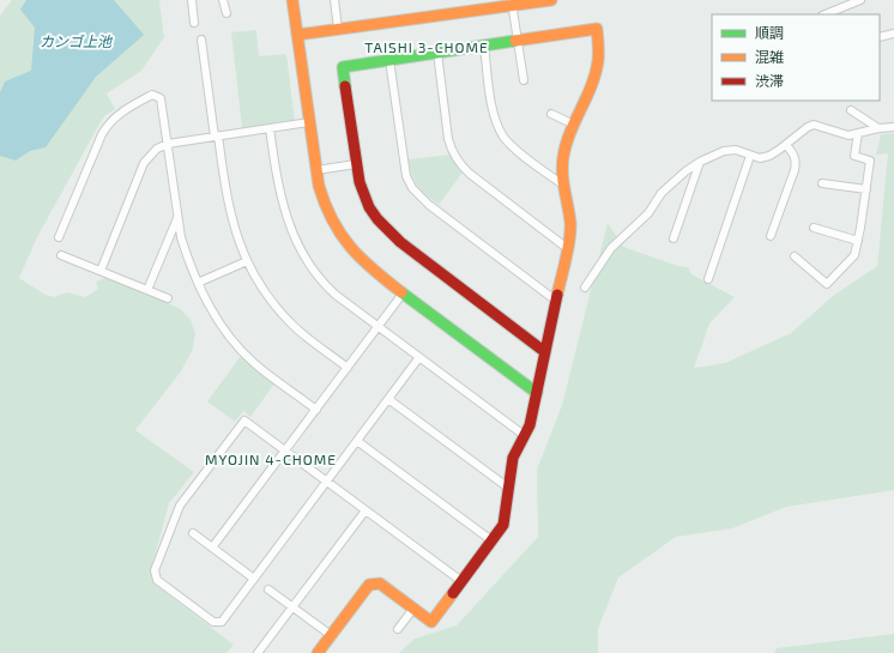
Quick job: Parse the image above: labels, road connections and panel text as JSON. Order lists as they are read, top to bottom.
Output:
{
  "districts": ["TAISHI 3-CHOME", "MYOJIN 4-CHOME"],
  "water": ["カンゴ上池"],
  "legend": ["順調", "混雑", "渋滞"]
}
